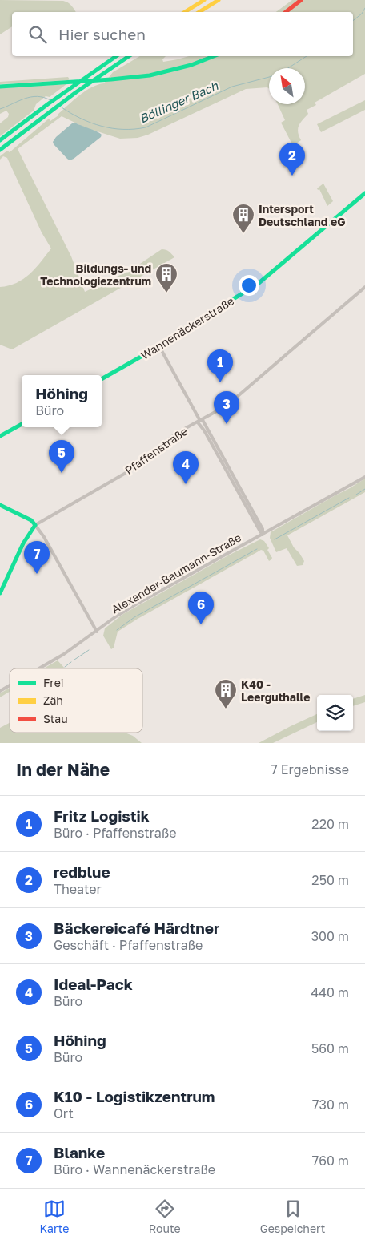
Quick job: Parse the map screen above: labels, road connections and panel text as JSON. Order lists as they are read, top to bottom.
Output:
{
  "streets": {
    "main road": ["Wannenäckerstraße", "Pfaffenstraße"],
    "street": ["Alexander-Baumann-Straße"]
  },
  "water": ["Böllinger Bach"],
  "places": {
    "building": ["Intersport Deutschland eG", "Bildungs- und Technologiezentrum", "K40 - Leerguthalle"]
  },
  "legend": ["Frei", "Zäh", "Stau"],
  "north": "top left",
  "page": {
    "search": "Hier suchen",
    "pins": [
      "2",
      "1",
      "3",
      "5",
      "4",
      "7",
      "6"
    ],
    "popup": ["Höhing", "Büro"],
    "heading": ["In der Nähe", "7 Ergebnisse"],
    "list": [
      {
        "mark": "1",
        "name": "Fritz Logistik",
        "note": "Büro · Pfaffenstraße",
        "value": "220 m"
      },
      {
        "mark": "2",
        "name": "redblue",
        "note": "Theater",
        "value": "250 m"
      },
      {
        "mark": "3",
        "name": "Bäckereicafé Härdtner",
        "note": "Geschäft · Pfaffenstraße",
        "value": "300 m"
      },
      {
        "mark": "4",
        "name": "Ideal-Pack",
        "note": "Büro",
        "value": "440 m"
      },
      {
        "mark": "5",
        "name": "Höhing",
        "note": "Büro",
        "value": "560 m"
      },
      {
        "mark": "6",
        "name": "K10 - Logistikzentrum",
        "note": "Ort",
        "value": "730 m"
      },
      {
        "mark": "7",
        "name": "Blanke",
        "note": "Büro · Wannenäckerstraße",
        "value": "760 m"
      }
    ],
    "nav": ["Karte", "Route", "Gespeichert"]
  }
}
